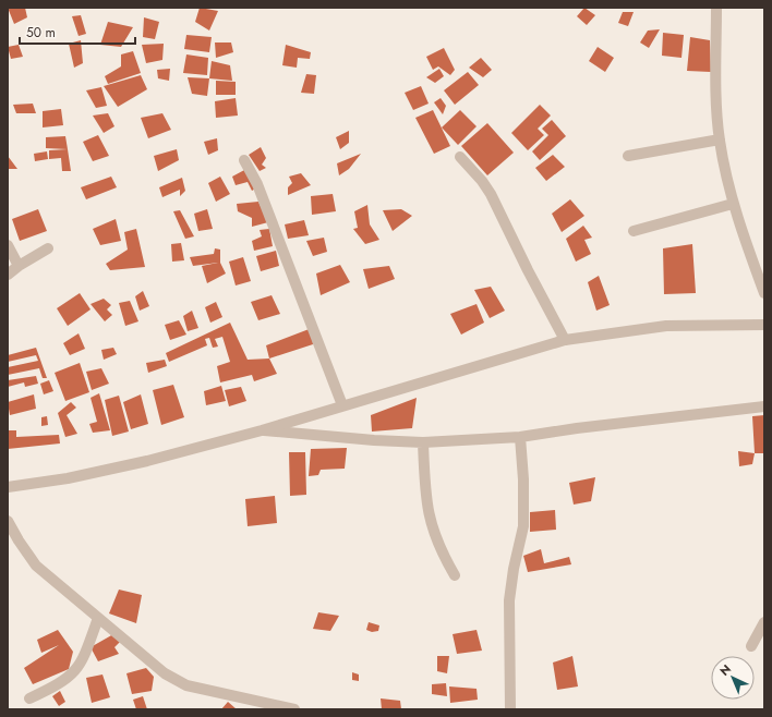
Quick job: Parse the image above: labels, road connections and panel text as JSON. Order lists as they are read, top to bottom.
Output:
{
  "scale_bar": "50 m",
  "north": "top left"
}
